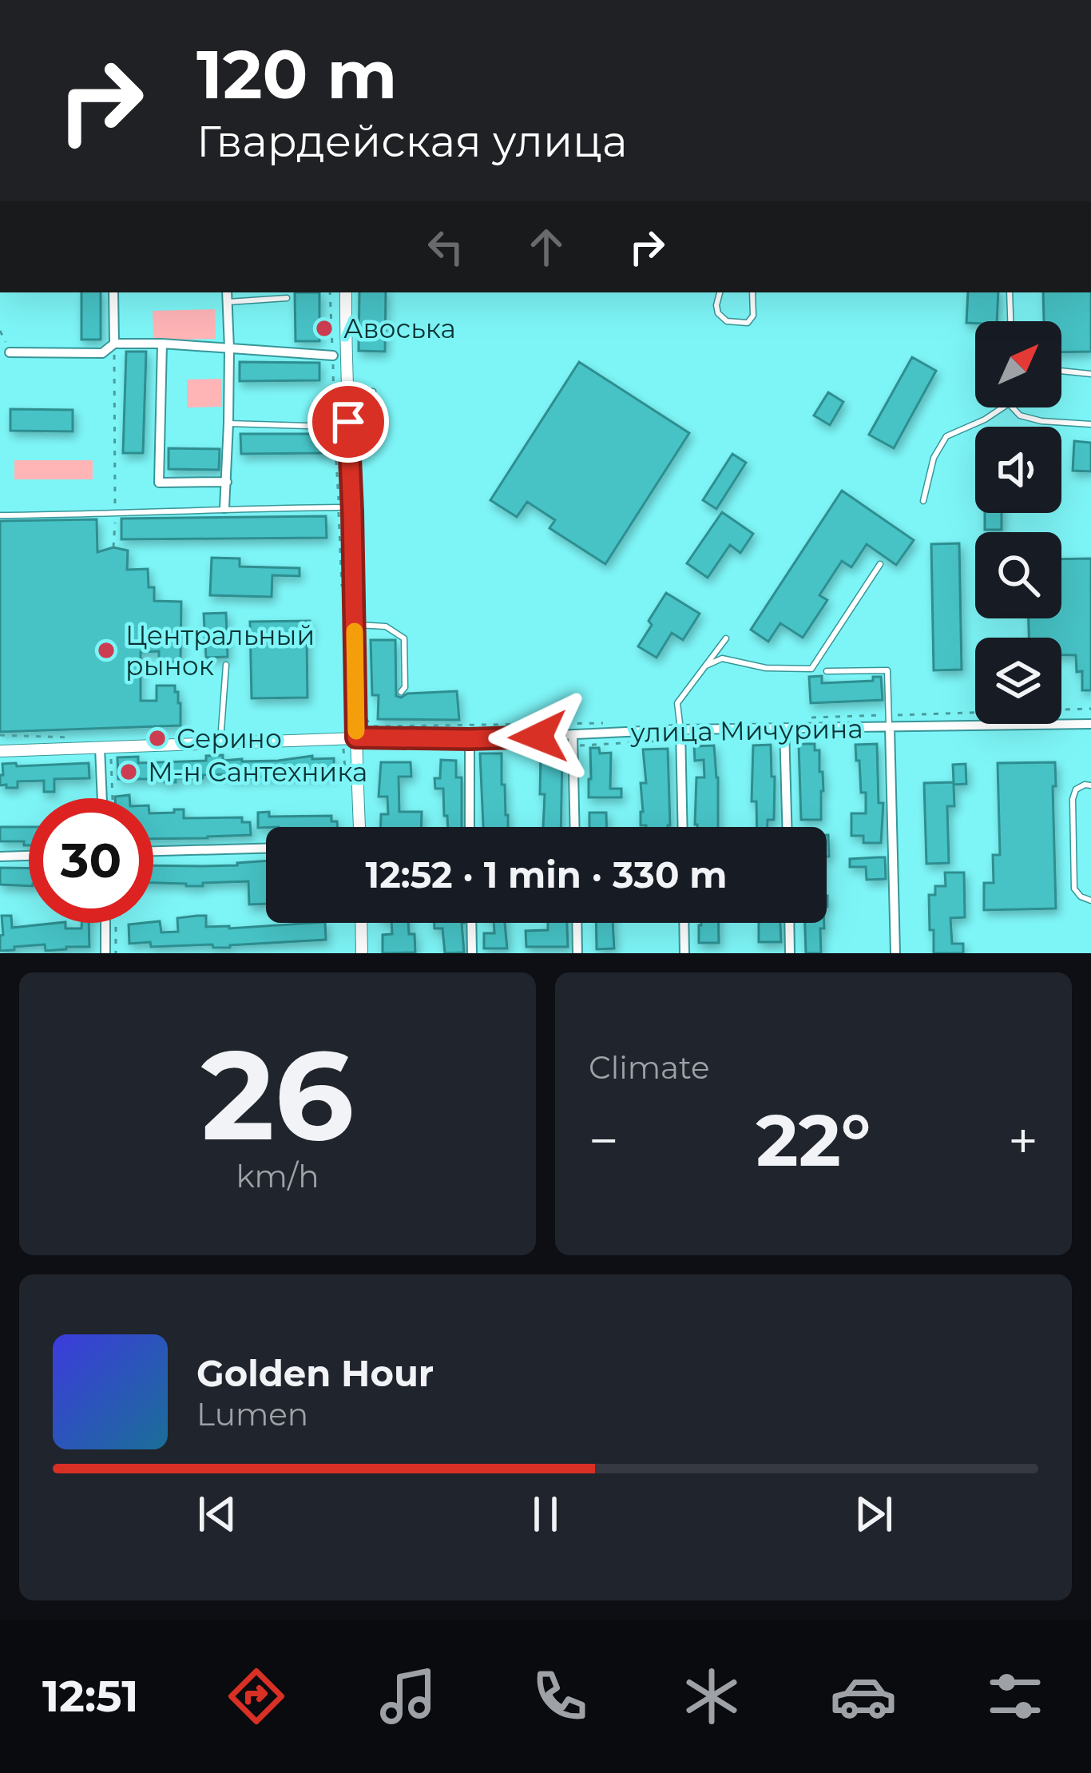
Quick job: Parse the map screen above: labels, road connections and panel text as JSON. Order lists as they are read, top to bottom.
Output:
{
  "streets": {
    "street": ["улица Мичурина"]
  },
  "places": [
    "Авоська",
    "Центральный рынок",
    "Серино",
    "М-н Сантехника"
  ],
  "north": "top right",
  "page": {
    "turn": ["120 m", "Гвардейская улица"],
    "limit": "30",
    "trip": "12:52 · 1 min · 330 m",
    "tile": [
      ["26", "km/h"],
      "Climate"
    ],
    "heat": ["−", "22°", "+"],
    "song": ["Golden Hour", "Lumen"],
    "tabs": "12:51"
  }
}
